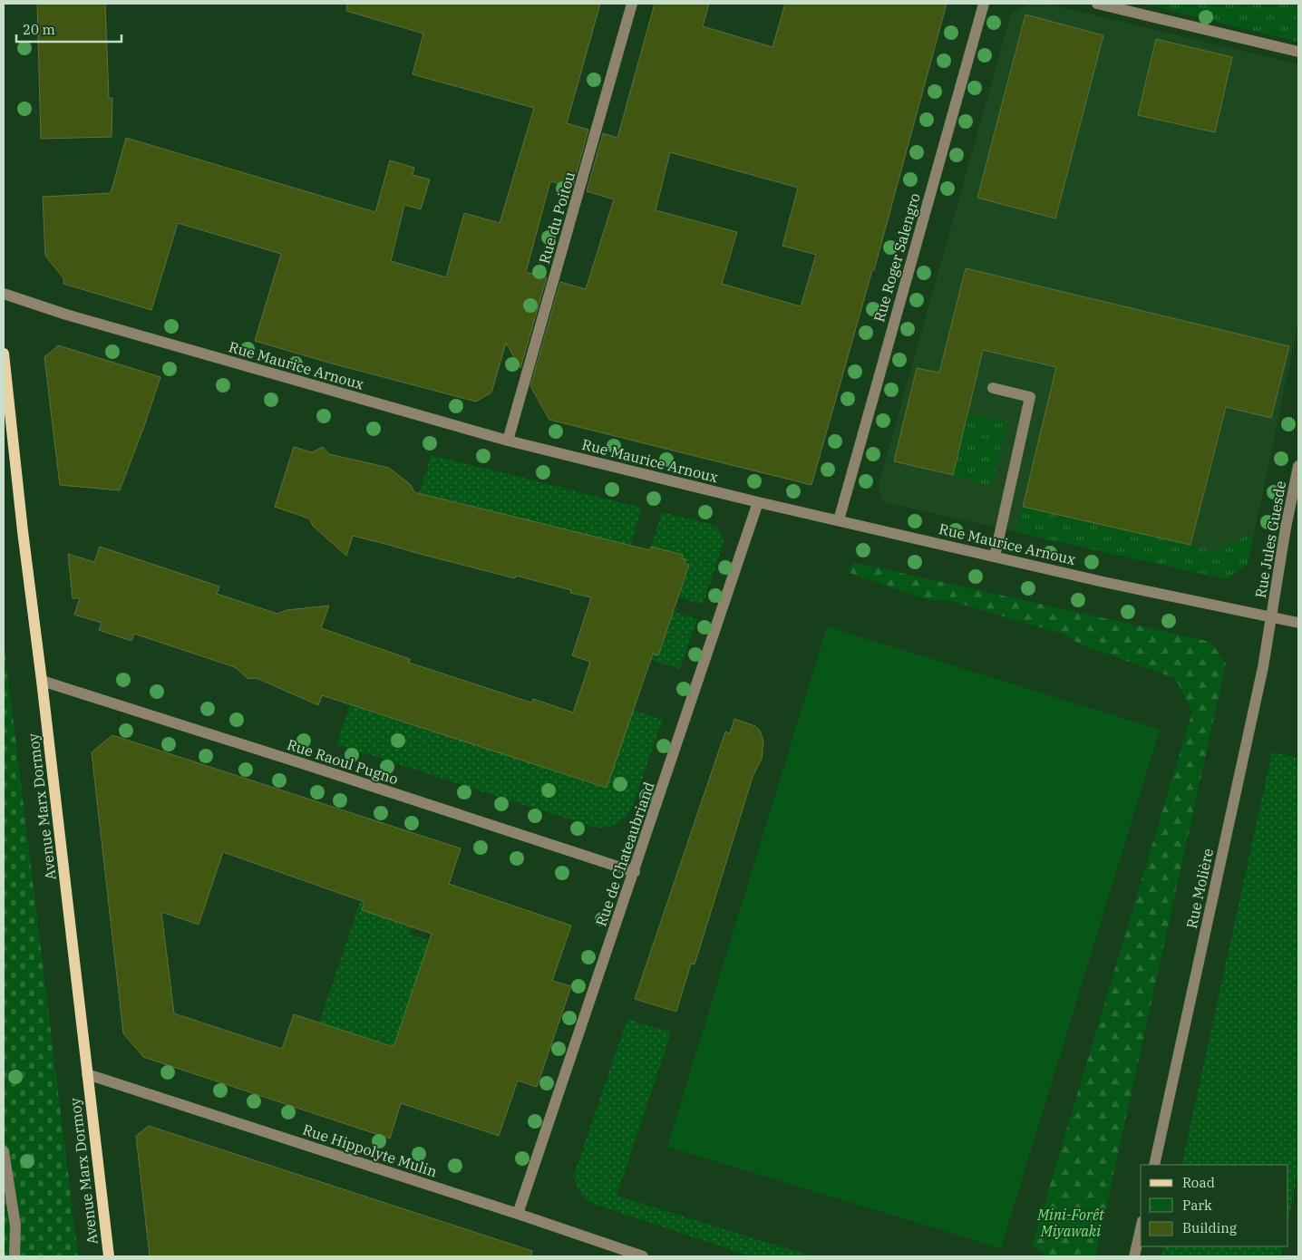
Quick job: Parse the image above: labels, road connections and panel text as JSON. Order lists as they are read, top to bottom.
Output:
{
  "streets": {
    "main road": ["Avenue Marx Dormoy"],
    "street": [
      "Rue du Poitou",
      "Rue Roger Salengro",
      "Rue Maurice Arnoux",
      "Rue Jules Guesde",
      "Rue Raoul Pugno",
      "Rue de Chateaubriand",
      "Rue Molière",
      "Rue Hippolyte Mulin"
    ]
  },
  "crossings": [
    ["Rue du Poitou", "Rue Maurice Arnoux"],
    ["Rue Roger Salengro", "Rue Maurice Arnoux"],
    ["Rue Maurice Arnoux", "Rue Jules Guesde"],
    ["Rue Maurice Arnoux", "Rue de Chateaubriand"],
    ["Rue Maurice Arnoux", "Rue Molière"],
    ["Rue Jules Guesde", "Rue Molière"],
    ["Rue Raoul Pugno", "Avenue Marx Dormoy"],
    ["Rue Raoul Pugno", "Rue de Chateaubriand"],
    ["Avenue Marx Dormoy", "Rue Hippolyte Mulin"],
    ["Rue de Chateaubriand", "Rue Hippolyte Mulin"]
  ],
  "parks": ["Mini-Forêt Miyawaki"],
  "legend": ["Road", "Park", "Building"],
  "scale_bar": "20 m"
}
